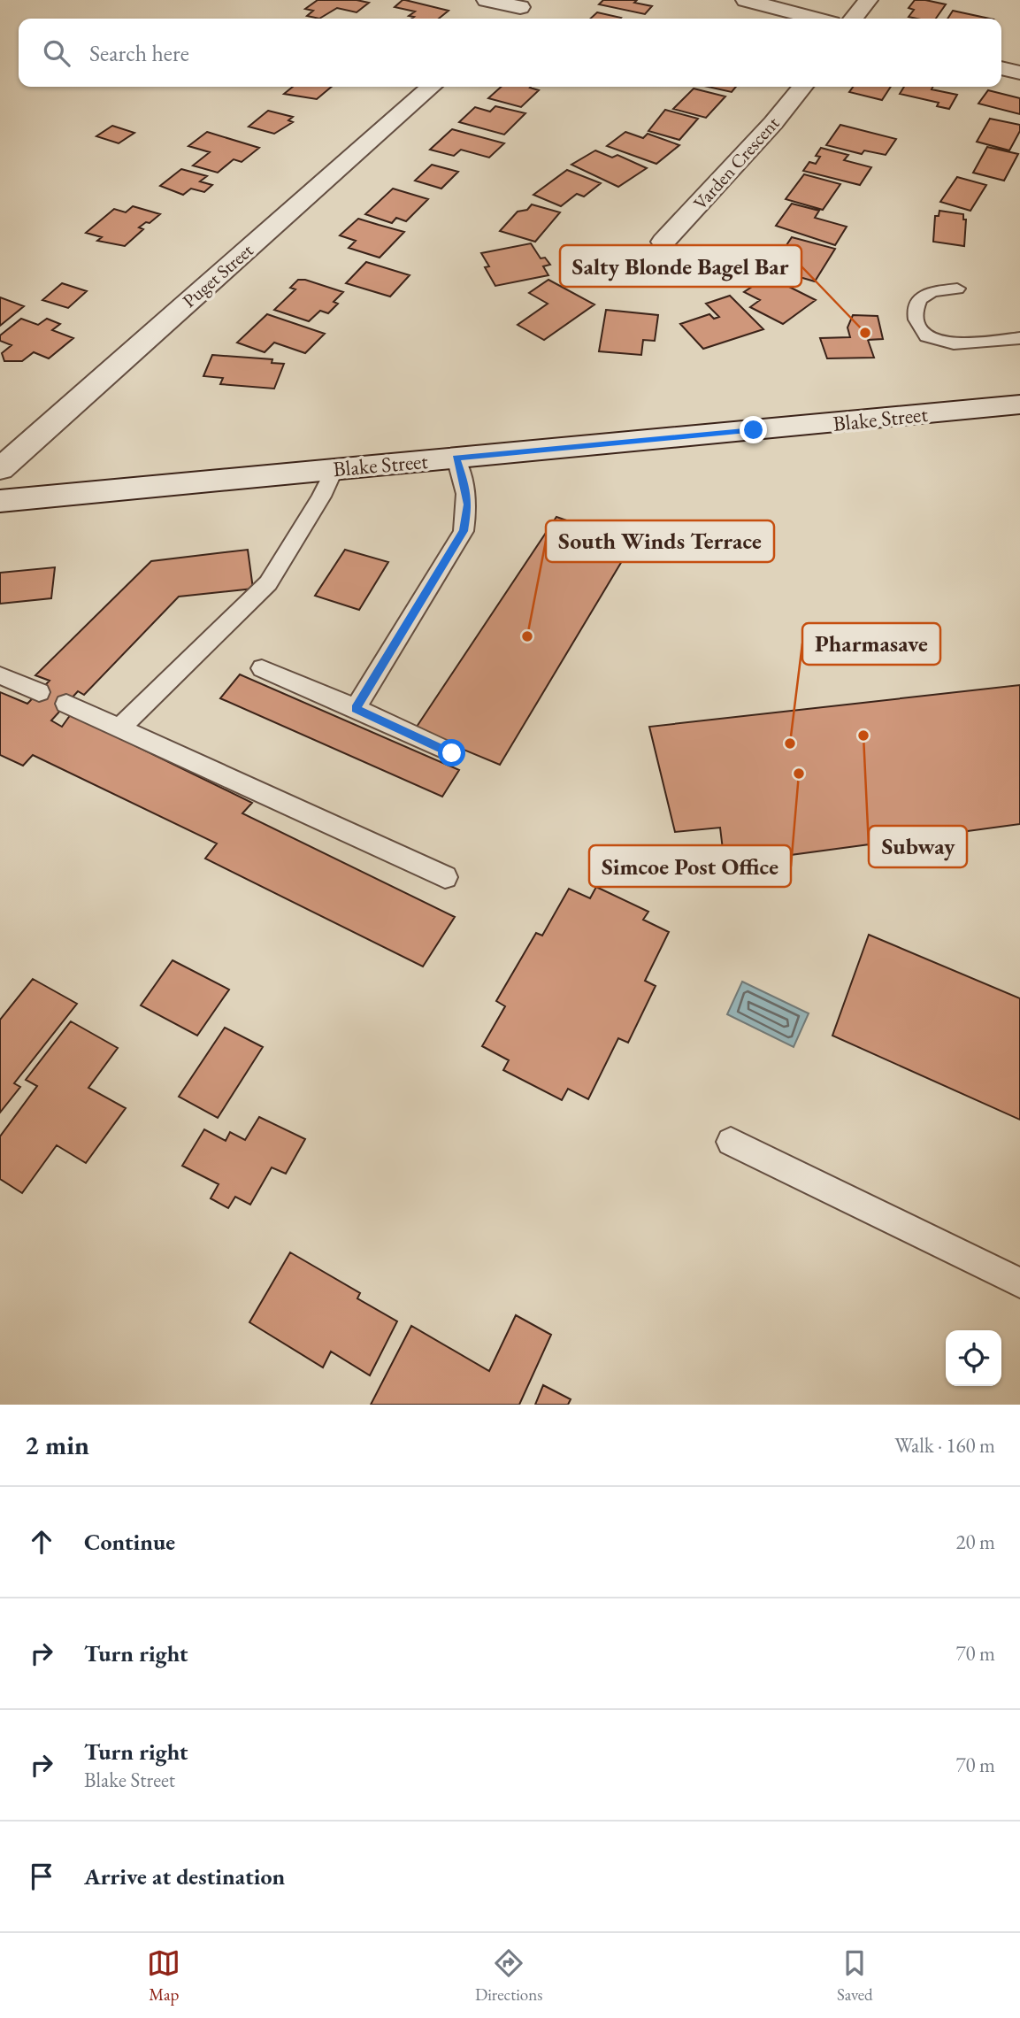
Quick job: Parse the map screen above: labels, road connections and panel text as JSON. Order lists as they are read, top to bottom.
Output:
{
  "streets": {
    "street": ["Varden Crescent", "Puget Street", "Blake Street"]
  },
  "places": [
    "Salty Blonde Bagel Bar",
    "South Winds Terrace",
    "Subway",
    "Pharmasave",
    "Simcoe Post Office"
  ],
  "page": {
    "search": "Search here",
    "heading": ["2 min", "Walk · 160 m"],
    "list": [
      ["Continue", "20 m"],
      ["Turn right", "70 m"],
      ["Turn right", "Blake Street", "70 m"],
      "Arrive at destination"
    ],
    "nav": ["Map", "Directions", "Saved"]
  }
}
